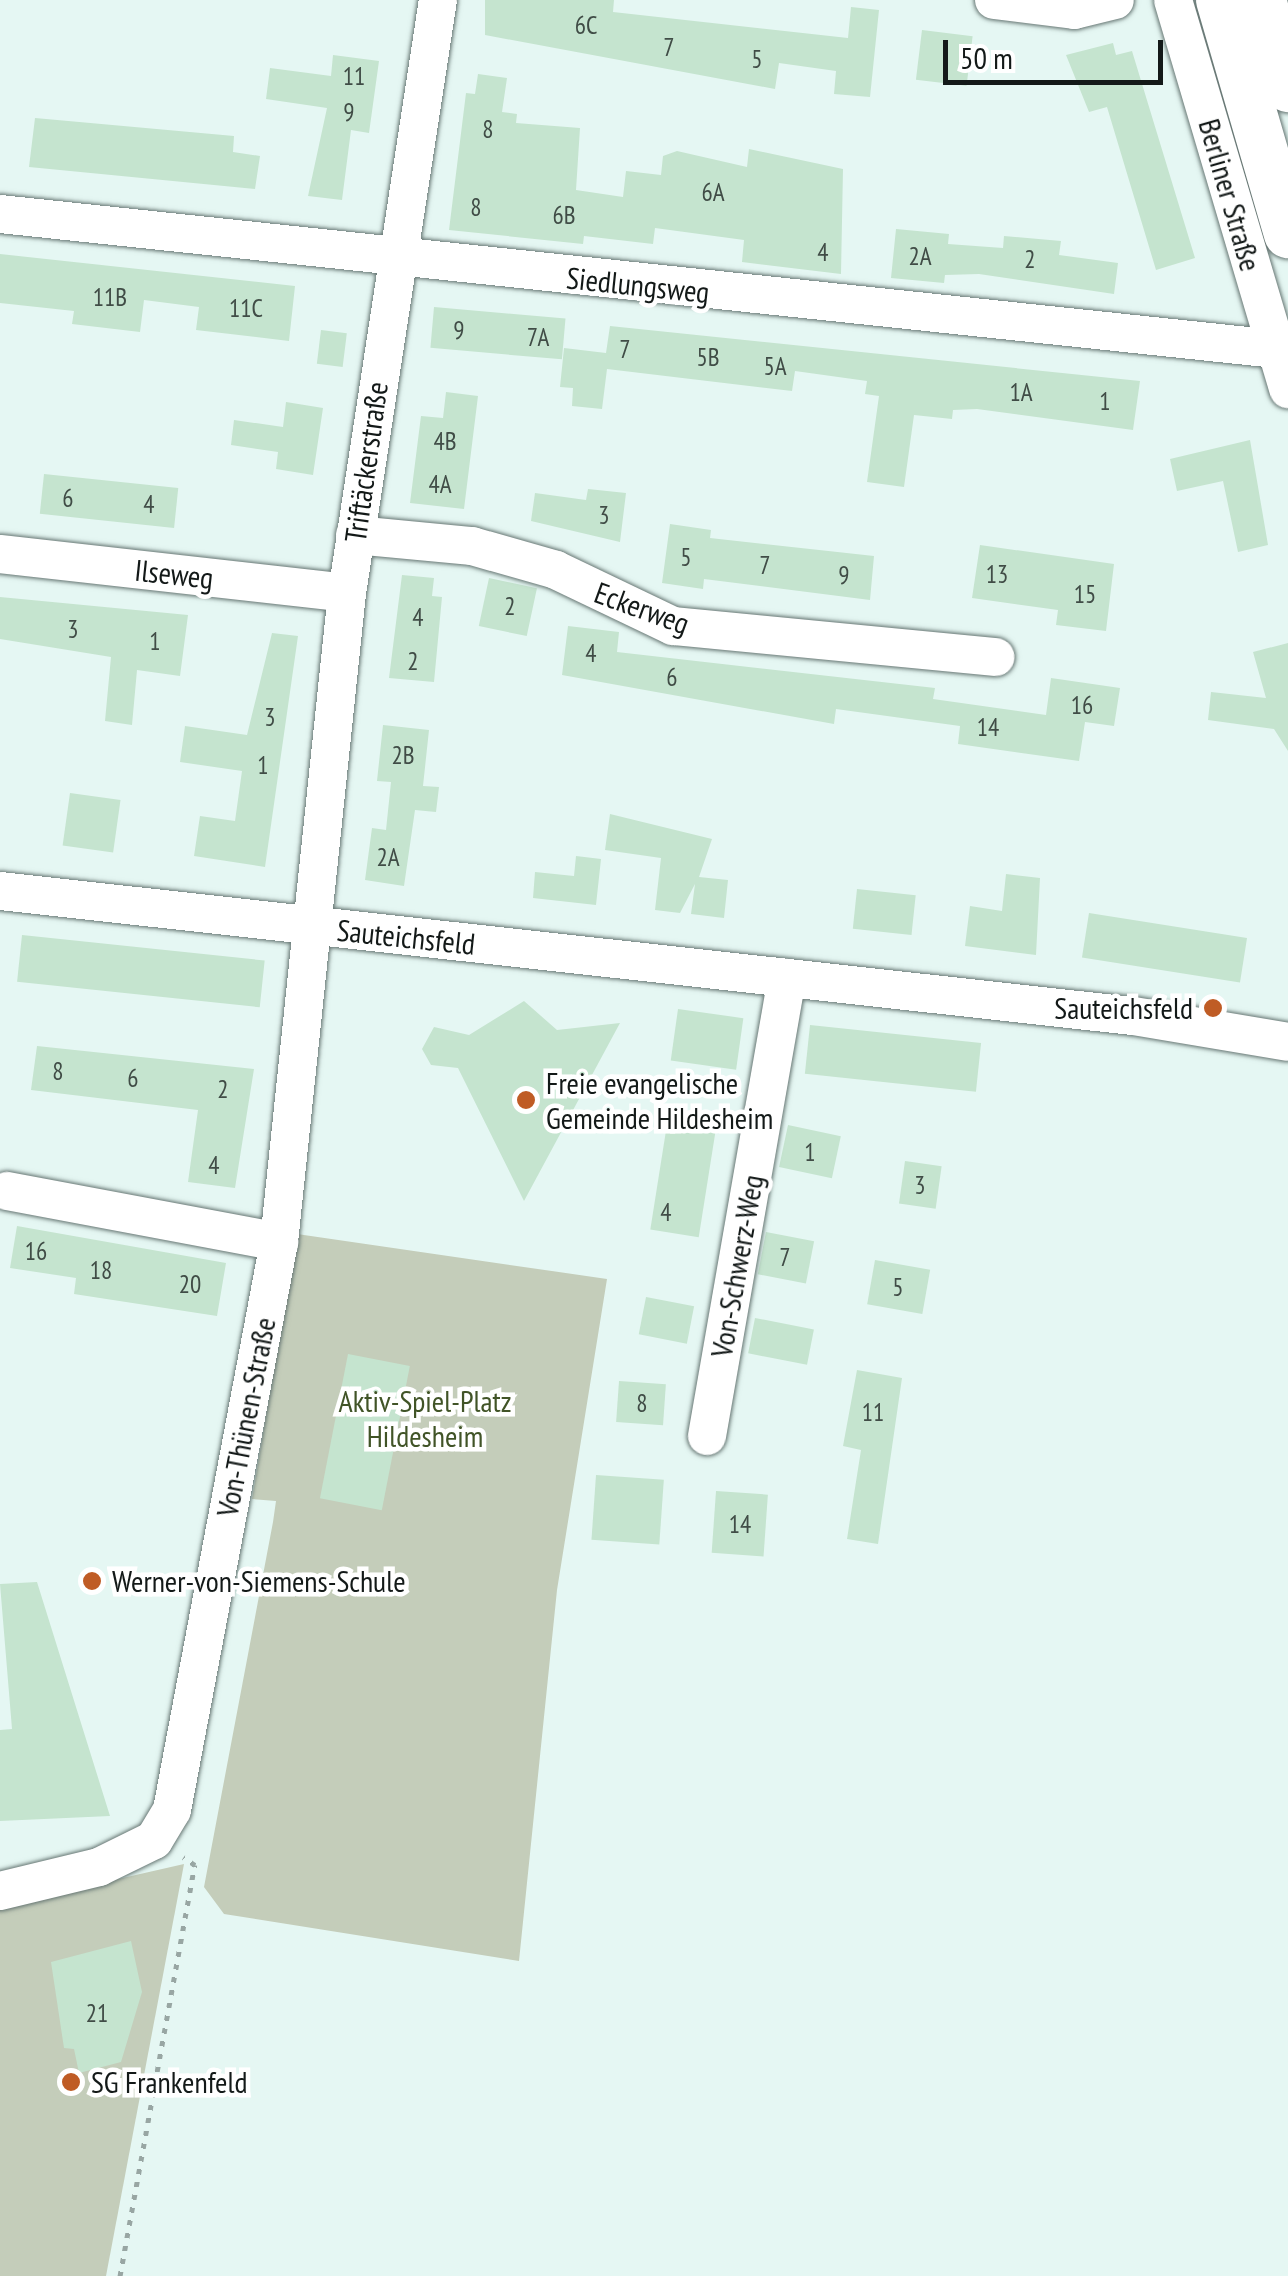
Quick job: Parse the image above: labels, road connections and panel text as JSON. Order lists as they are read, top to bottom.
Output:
{
  "streets": {
    "street": [
      "Berliner Straße",
      "Siedlungsweg",
      "Triftäckerstraße",
      "Ilseweg",
      "Eckerweg",
      "Sauteichsfeld",
      "Von-Schwerz-Weg",
      "Von-Thünen-Straße"
    ]
  },
  "crossings": [
    ["Berliner Straße", "Siedlungsweg"],
    ["Siedlungsweg", "Triftäckerstraße"],
    ["Triftäckerstraße", "Ilseweg"],
    ["Triftäckerstraße", "Eckerweg"],
    ["Triftäckerstraße", "Sauteichsfeld"],
    ["Triftäckerstraße", "Von-Thünen-Straße"],
    ["Sauteichsfeld", "Von-Schwerz-Weg"],
    ["Sauteichsfeld", "Von-Thünen-Straße"]
  ],
  "parks": ["Aktiv-Spiel-Platz Hildesheim"],
  "places": [
    "Sauteichsfeld",
    "Freie evangelische Gemeinde Hildesheim",
    "Werner-von-Siemens-Schule",
    "SG Frankenfeld"
  ],
  "house_numbers": [
    "6C",
    "7",
    "5",
    "11",
    "9",
    "8",
    "6A",
    "8",
    "6B",
    "4",
    "2A",
    "2",
    "11B",
    "11C",
    "9",
    "7A",
    "7",
    "5B",
    "5A",
    "1A",
    "1",
    "4B",
    "4A",
    "6",
    "4",
    "3",
    "5",
    "7",
    "13",
    "9",
    "15",
    "2",
    "4",
    "3",
    "1",
    "4",
    "2",
    "6",
    "16",
    "3",
    "14",
    "2B",
    "1",
    "2A",
    "8",
    "6",
    "2",
    "1",
    "4",
    "3",
    "4",
    "16",
    "7",
    "18",
    "20",
    "5",
    "8",
    "11",
    "14",
    "21"
  ],
  "scale_bar": "50 m"
}
